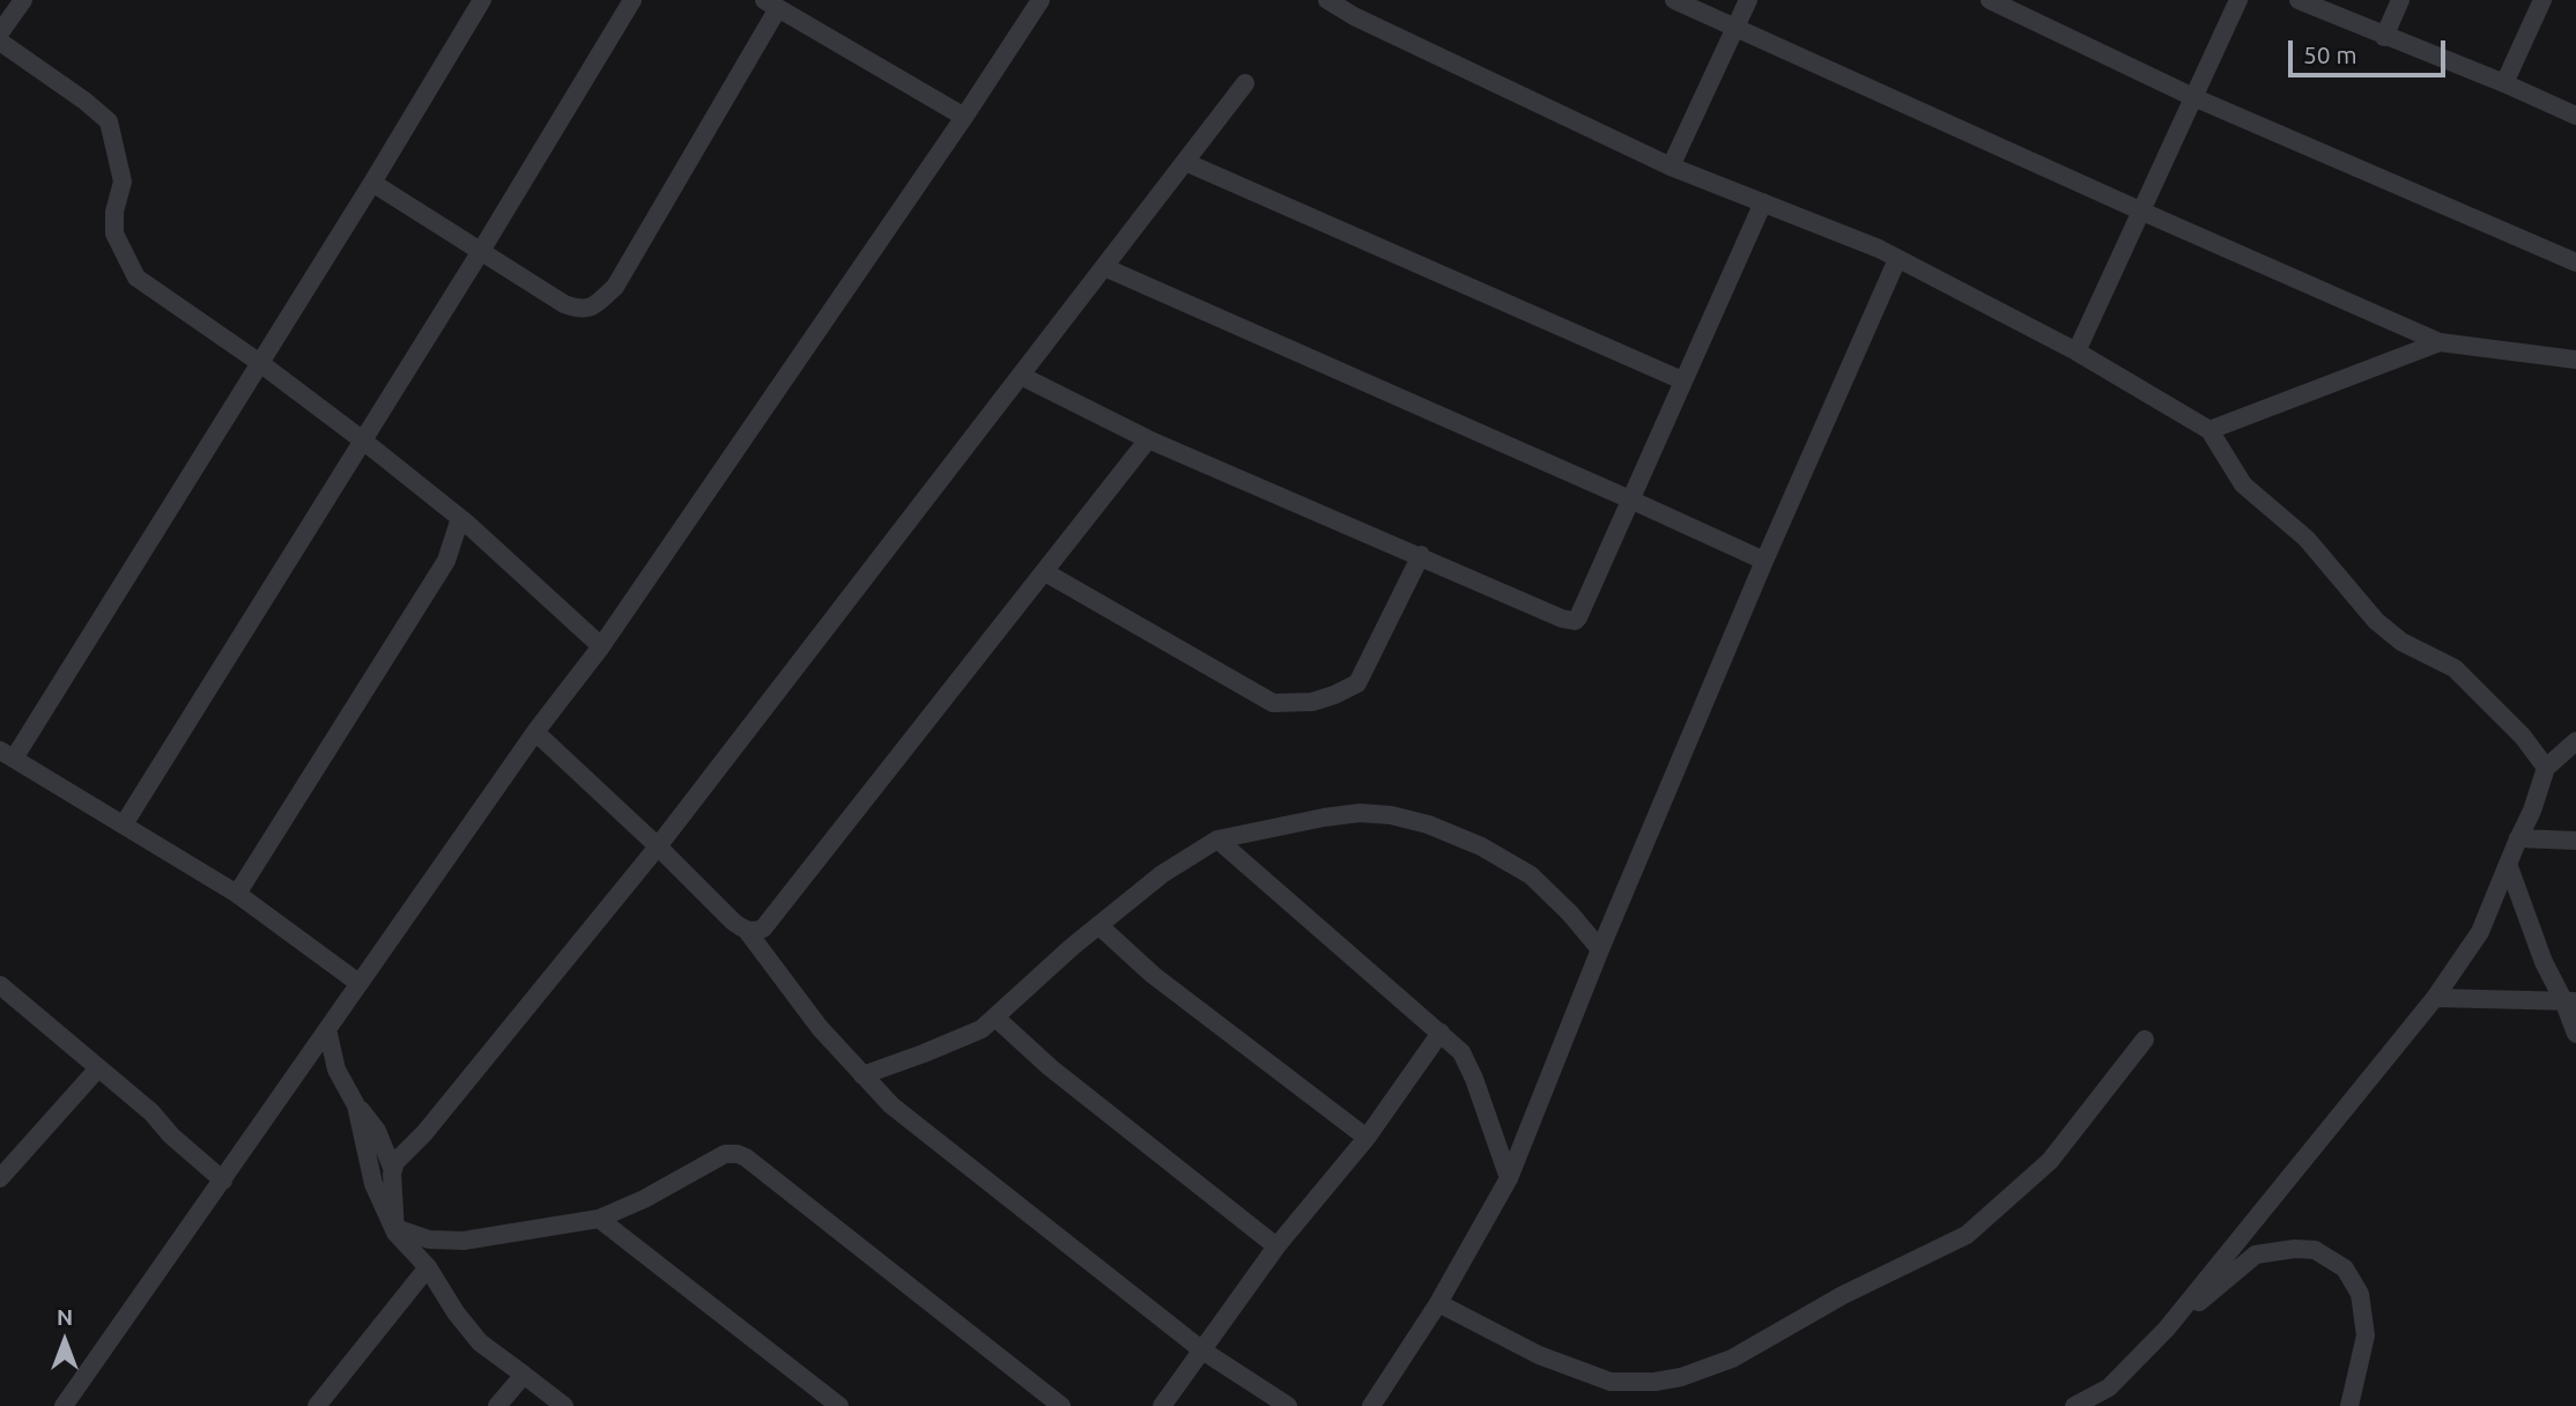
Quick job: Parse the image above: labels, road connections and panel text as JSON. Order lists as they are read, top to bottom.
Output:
{
  "scale_bar": "50 m",
  "north": "top"
}
